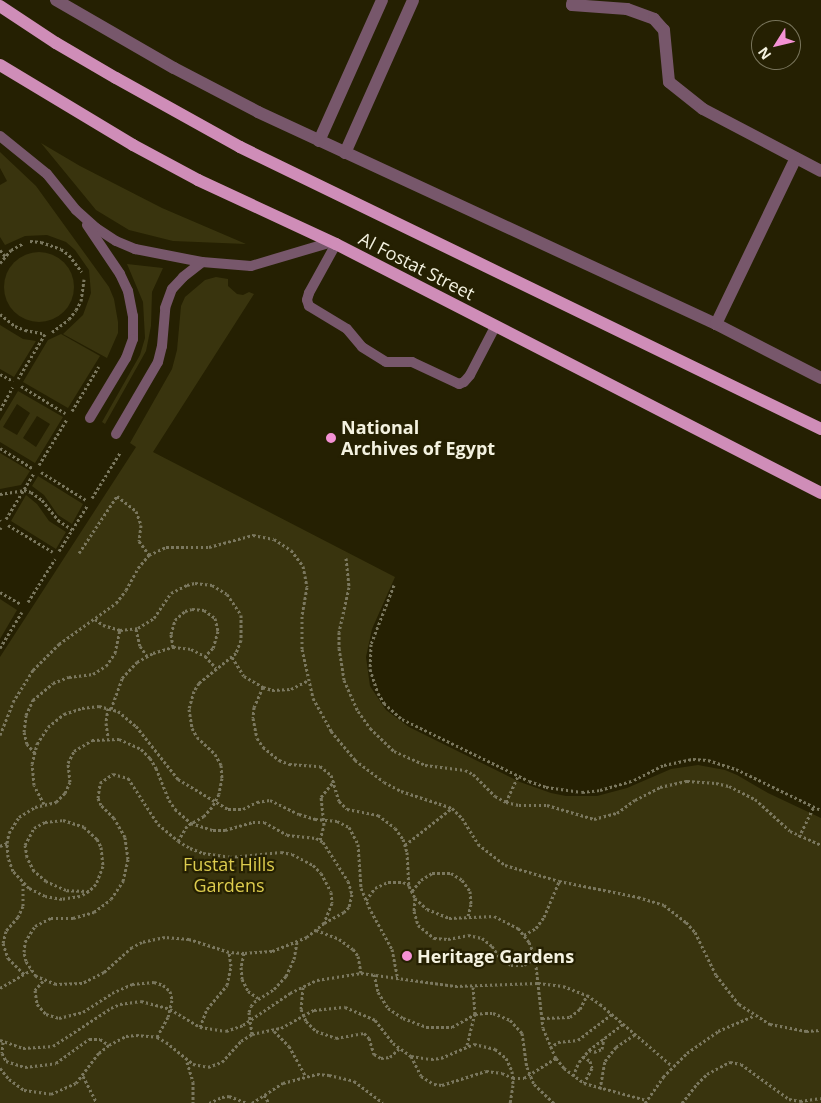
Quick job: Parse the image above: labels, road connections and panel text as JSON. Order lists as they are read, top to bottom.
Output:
{
  "streets": {
    "main road": ["Al Fostat Street"]
  },
  "parks": ["Fustat Hills Gardens"],
  "places": ["National Archives of Egypt", "Heritage Gardens"],
  "north": "bottom left"
}
